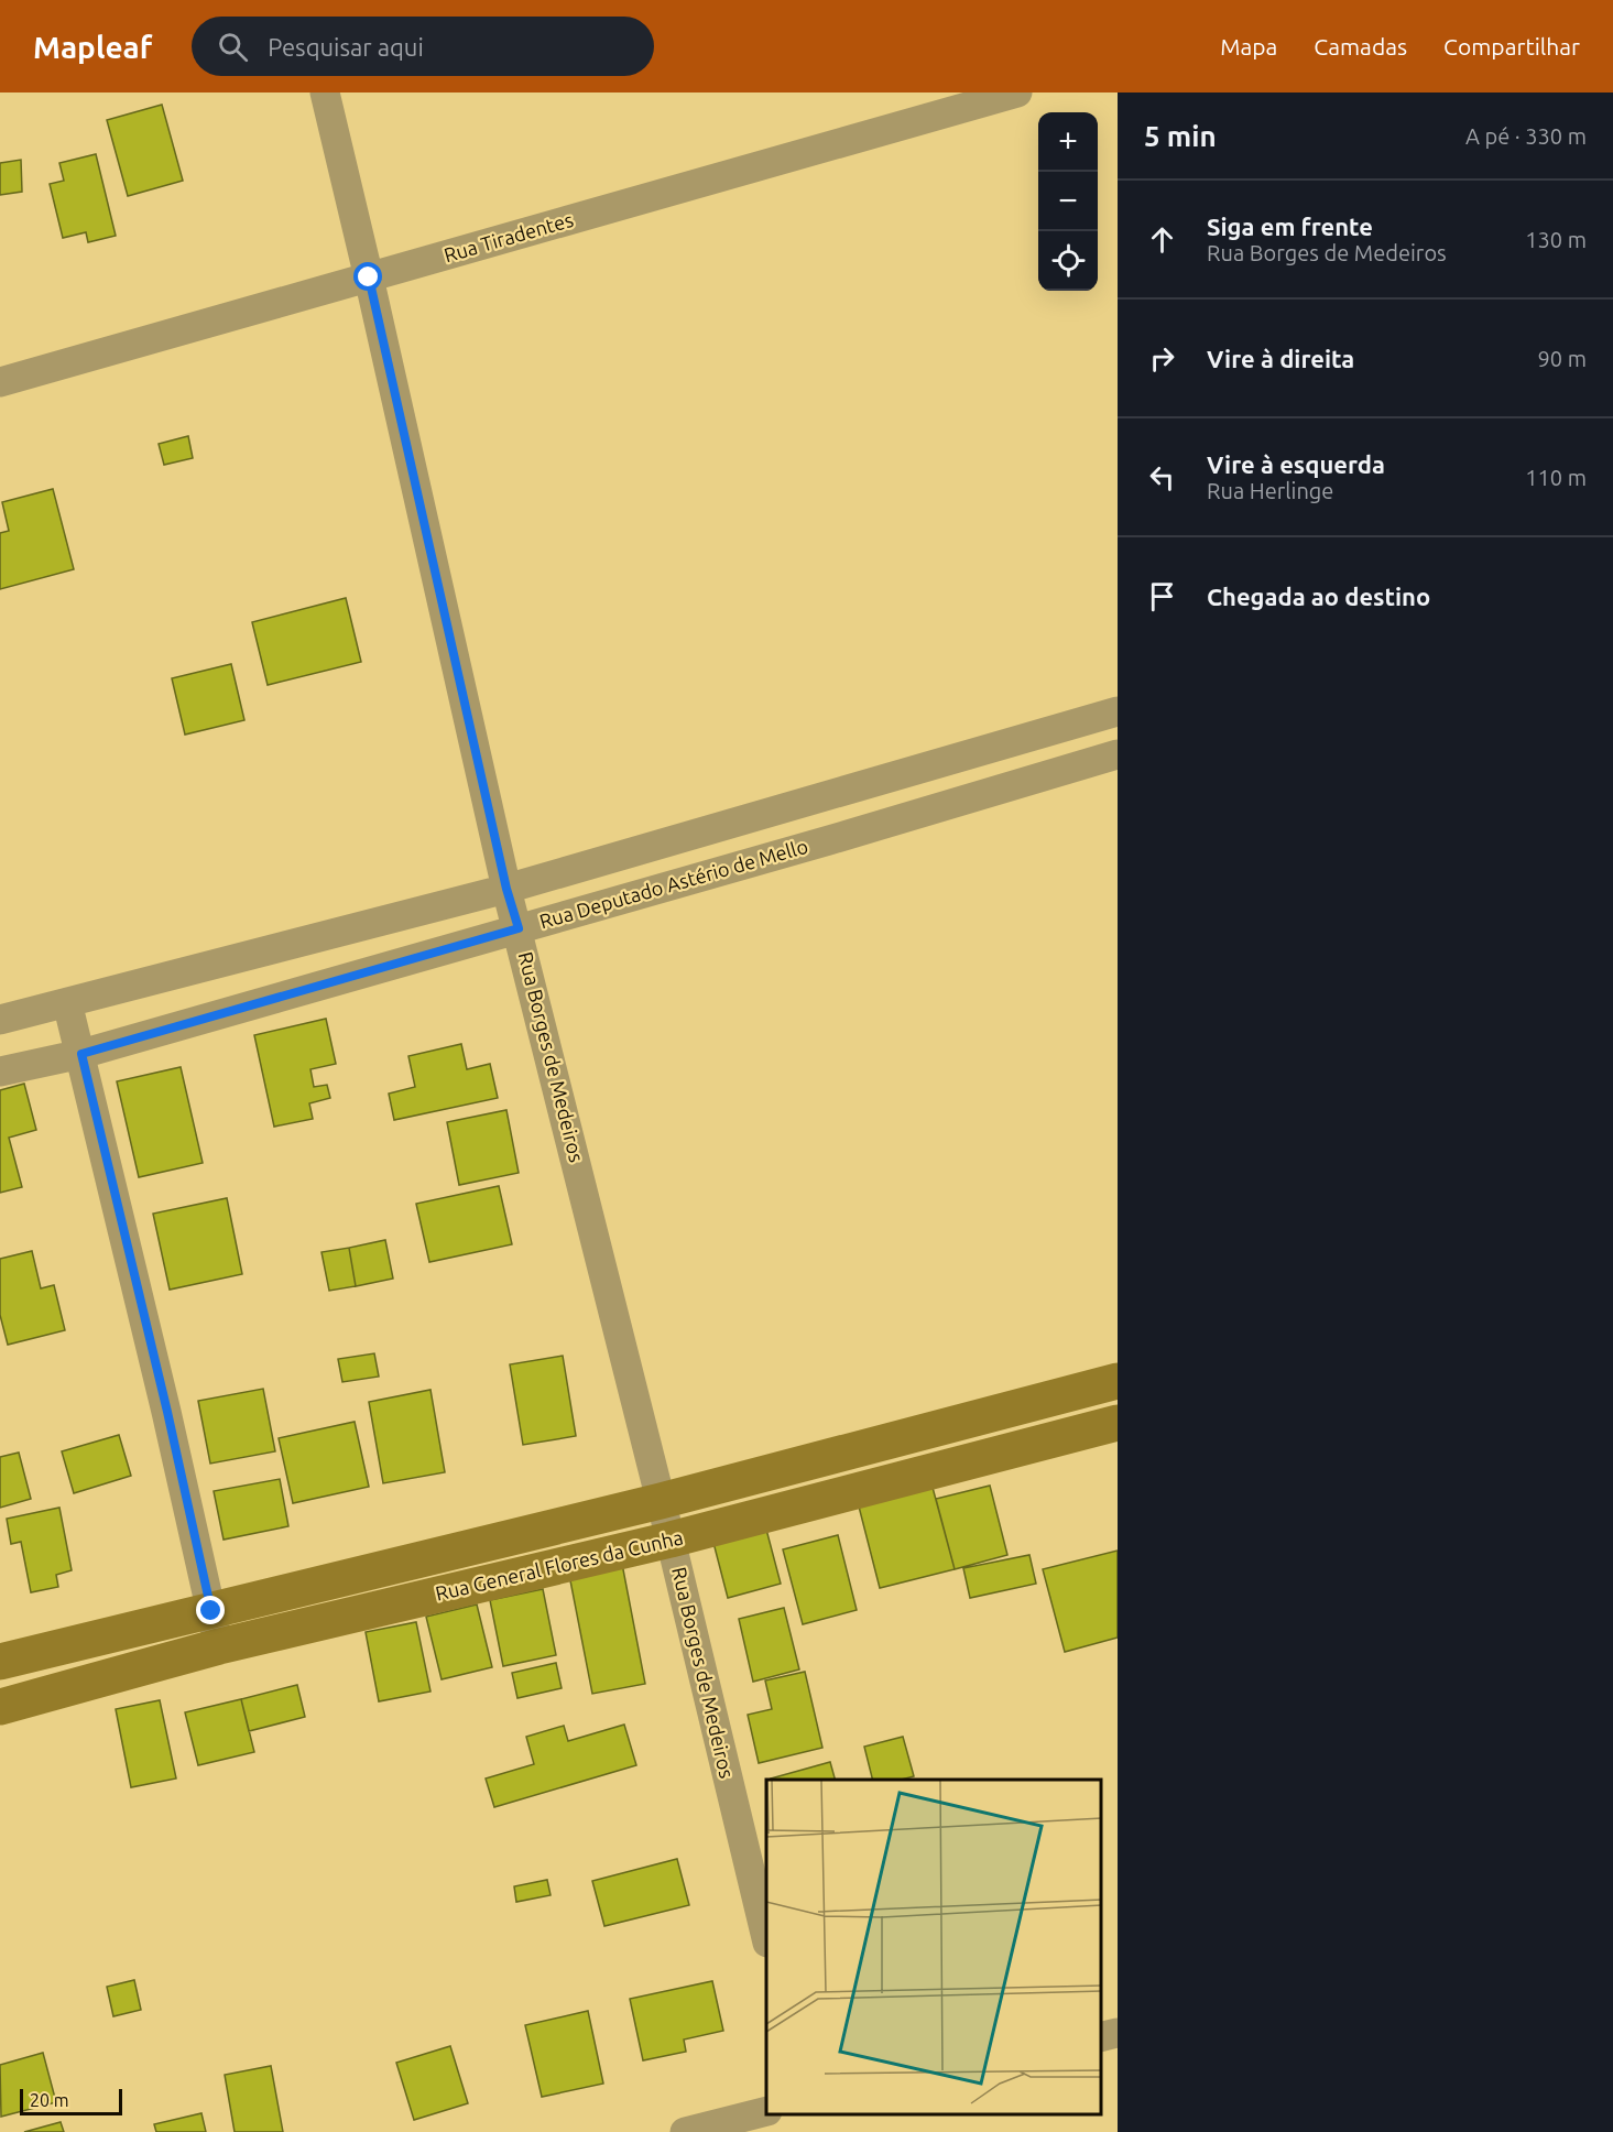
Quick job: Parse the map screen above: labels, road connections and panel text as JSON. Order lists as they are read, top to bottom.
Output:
{
  "streets": {
    "street": [
      "Rua Tiradentes",
      "Rua Deputado Astério de Mello",
      "Rua Borges de Medeiros",
      "Rua General Flores da Cunha"
    ]
  },
  "crossings": [
    ["Rua Tiradentes", "Rua Borges de Medeiros"],
    ["Rua Deputado Astério de Mello", "Rua Borges de Medeiros"],
    ["Rua Borges de Medeiros", "Rua General Flores da Cunha"]
  ],
  "scale_bar": "20 m",
  "page": {
    "header": "Mapleaf",
    "search": "Pesquisar aqui",
    "nav": ["Mapa", "Camadas", "Compartilhar"],
    "heading": ["5 min", "A pé · 330 m"],
    "map_buttons": ["+", "−"],
    "list": [
      ["Siga em frente", "Rua Borges de Medeiros", "130 m"],
      ["Vire à direita", "90 m"],
      ["Vire à esquerda", "Rua Herlinge", "110 m"],
      "Chegada ao destino"
    ],
    "scale": "20 m"
  }
}
